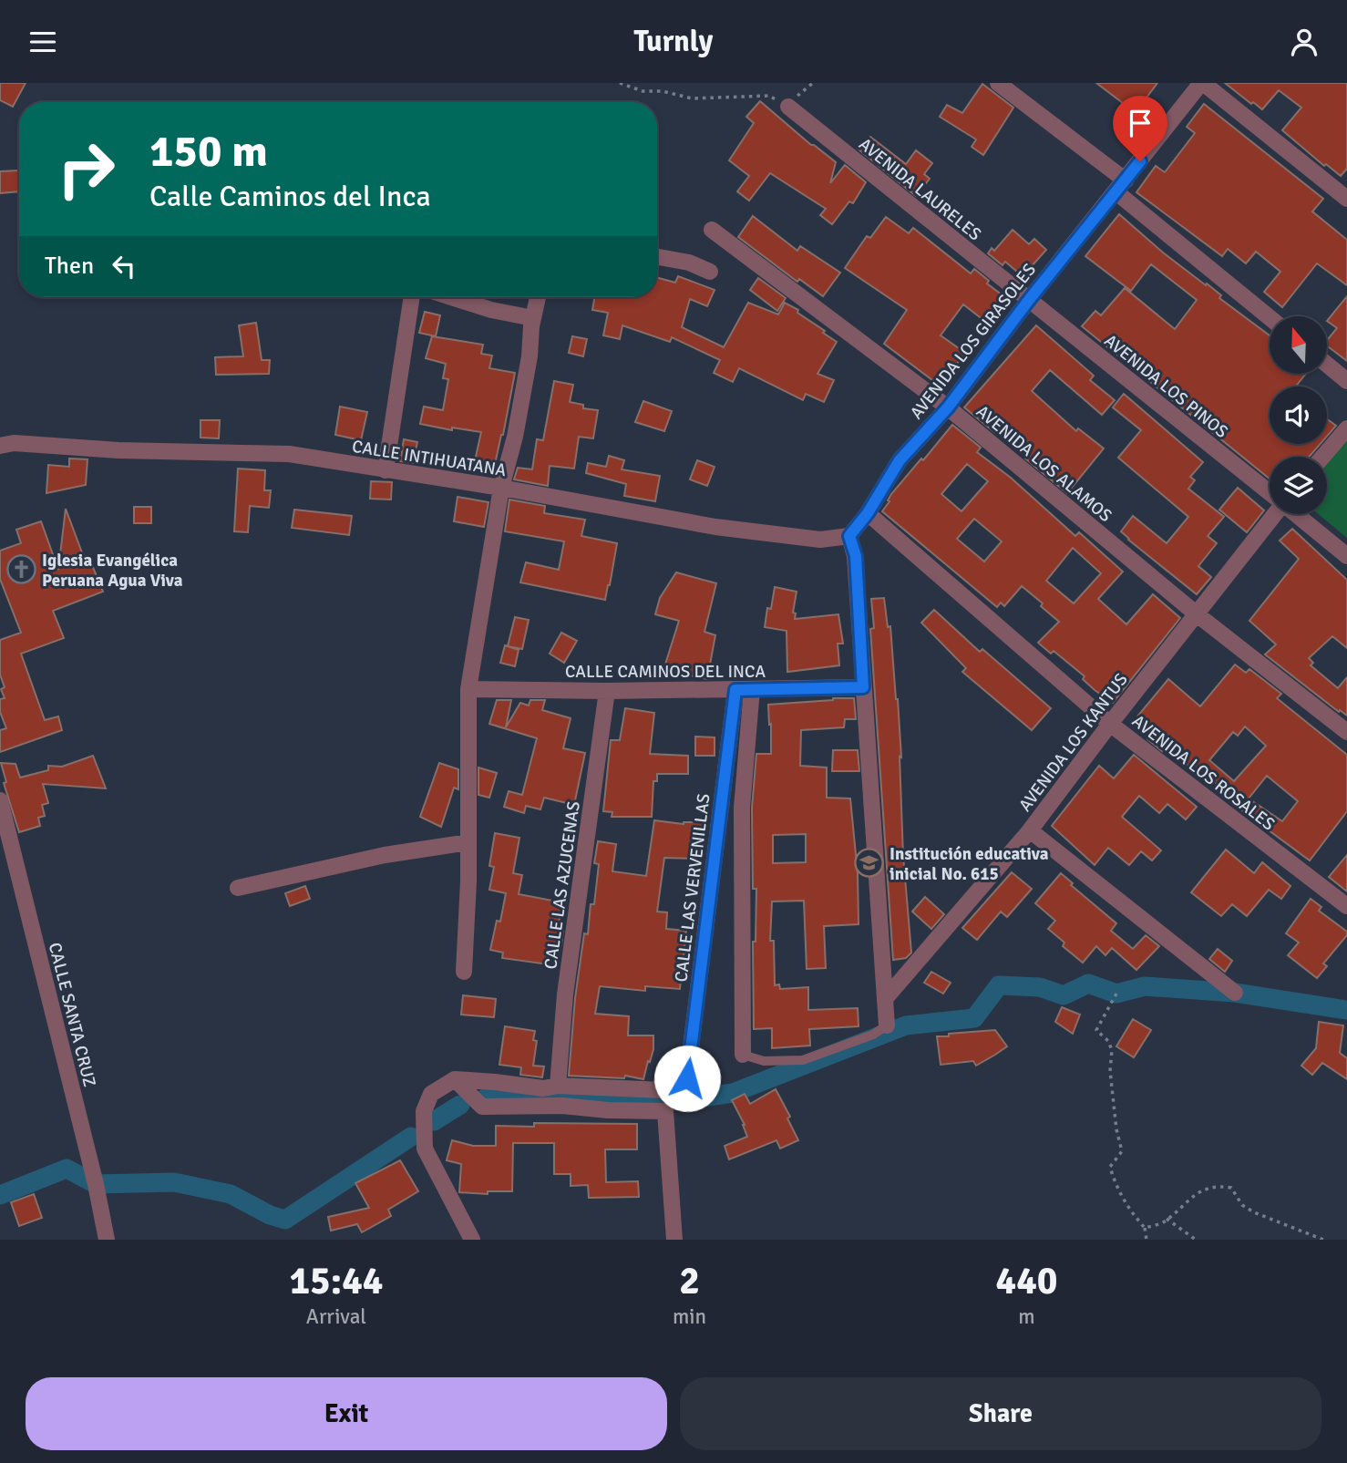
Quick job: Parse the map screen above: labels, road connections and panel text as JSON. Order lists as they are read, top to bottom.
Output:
{
  "streets": {
    "street": [
      "AVENIDA LAURELES",
      "AVENIDA LOS GIRASOLES",
      "AVENIDA LOS PINOS",
      "CALLE INTIHUATANA",
      "AVENIDA LOS ALAMOS",
      "CALLE CAMINOS DEL INCA",
      "AVENIDA LOS KANTUS",
      "AVENIDA LOS ROSALES",
      "CALLE LAS AZUCENAS",
      "CALLE LAS VERVENILLAS",
      "CALLE SANTA CRUZ"
    ]
  },
  "crossings": [
    ["AVENIDA LAURELES", "AVENIDA LOS GIRASOLES"],
    ["AVENIDA LAURELES", "AVENIDA LOS PINOS"],
    ["AVENIDA LOS GIRASOLES", "AVENIDA LOS PINOS"],
    ["AVENIDA LOS GIRASOLES", "CALLE INTIHUATANA"],
    ["AVENIDA LOS GIRASOLES", "AVENIDA LOS ALAMOS"],
    ["AVENIDA LOS GIRASOLES", "AVENIDA LOS ROSALES"],
    ["AVENIDA LOS ALAMOS", "AVENIDA LOS KANTUS"],
    ["CALLE CAMINOS DEL INCA", "CALLE LAS AZUCENAS"],
    ["CALLE CAMINOS DEL INCA", "CALLE LAS VERVENILLAS"],
    ["AVENIDA LOS KANTUS", "AVENIDA LOS ROSALES"],
    ["CALLE LAS AZUCENAS", "CALLE LAS VERVENILLAS"]
  ],
  "places": {
    "church": ["Iglesia Evangélica Peruana Agua Viva"],
    "school or university": ["Institución educativa inicial No. 615"]
  },
  "north": "top",
  "page": {
    "header": "Turnly",
    "turn": ["150 m", "Calle Caminos del Inca"],
    "then": "Then",
    "eta": [
      "15:44",
      "Arrival",
      "2",
      "min",
      "440",
      "m"
    ],
    "buttons": ["Exit", "Share"]
  }
}
